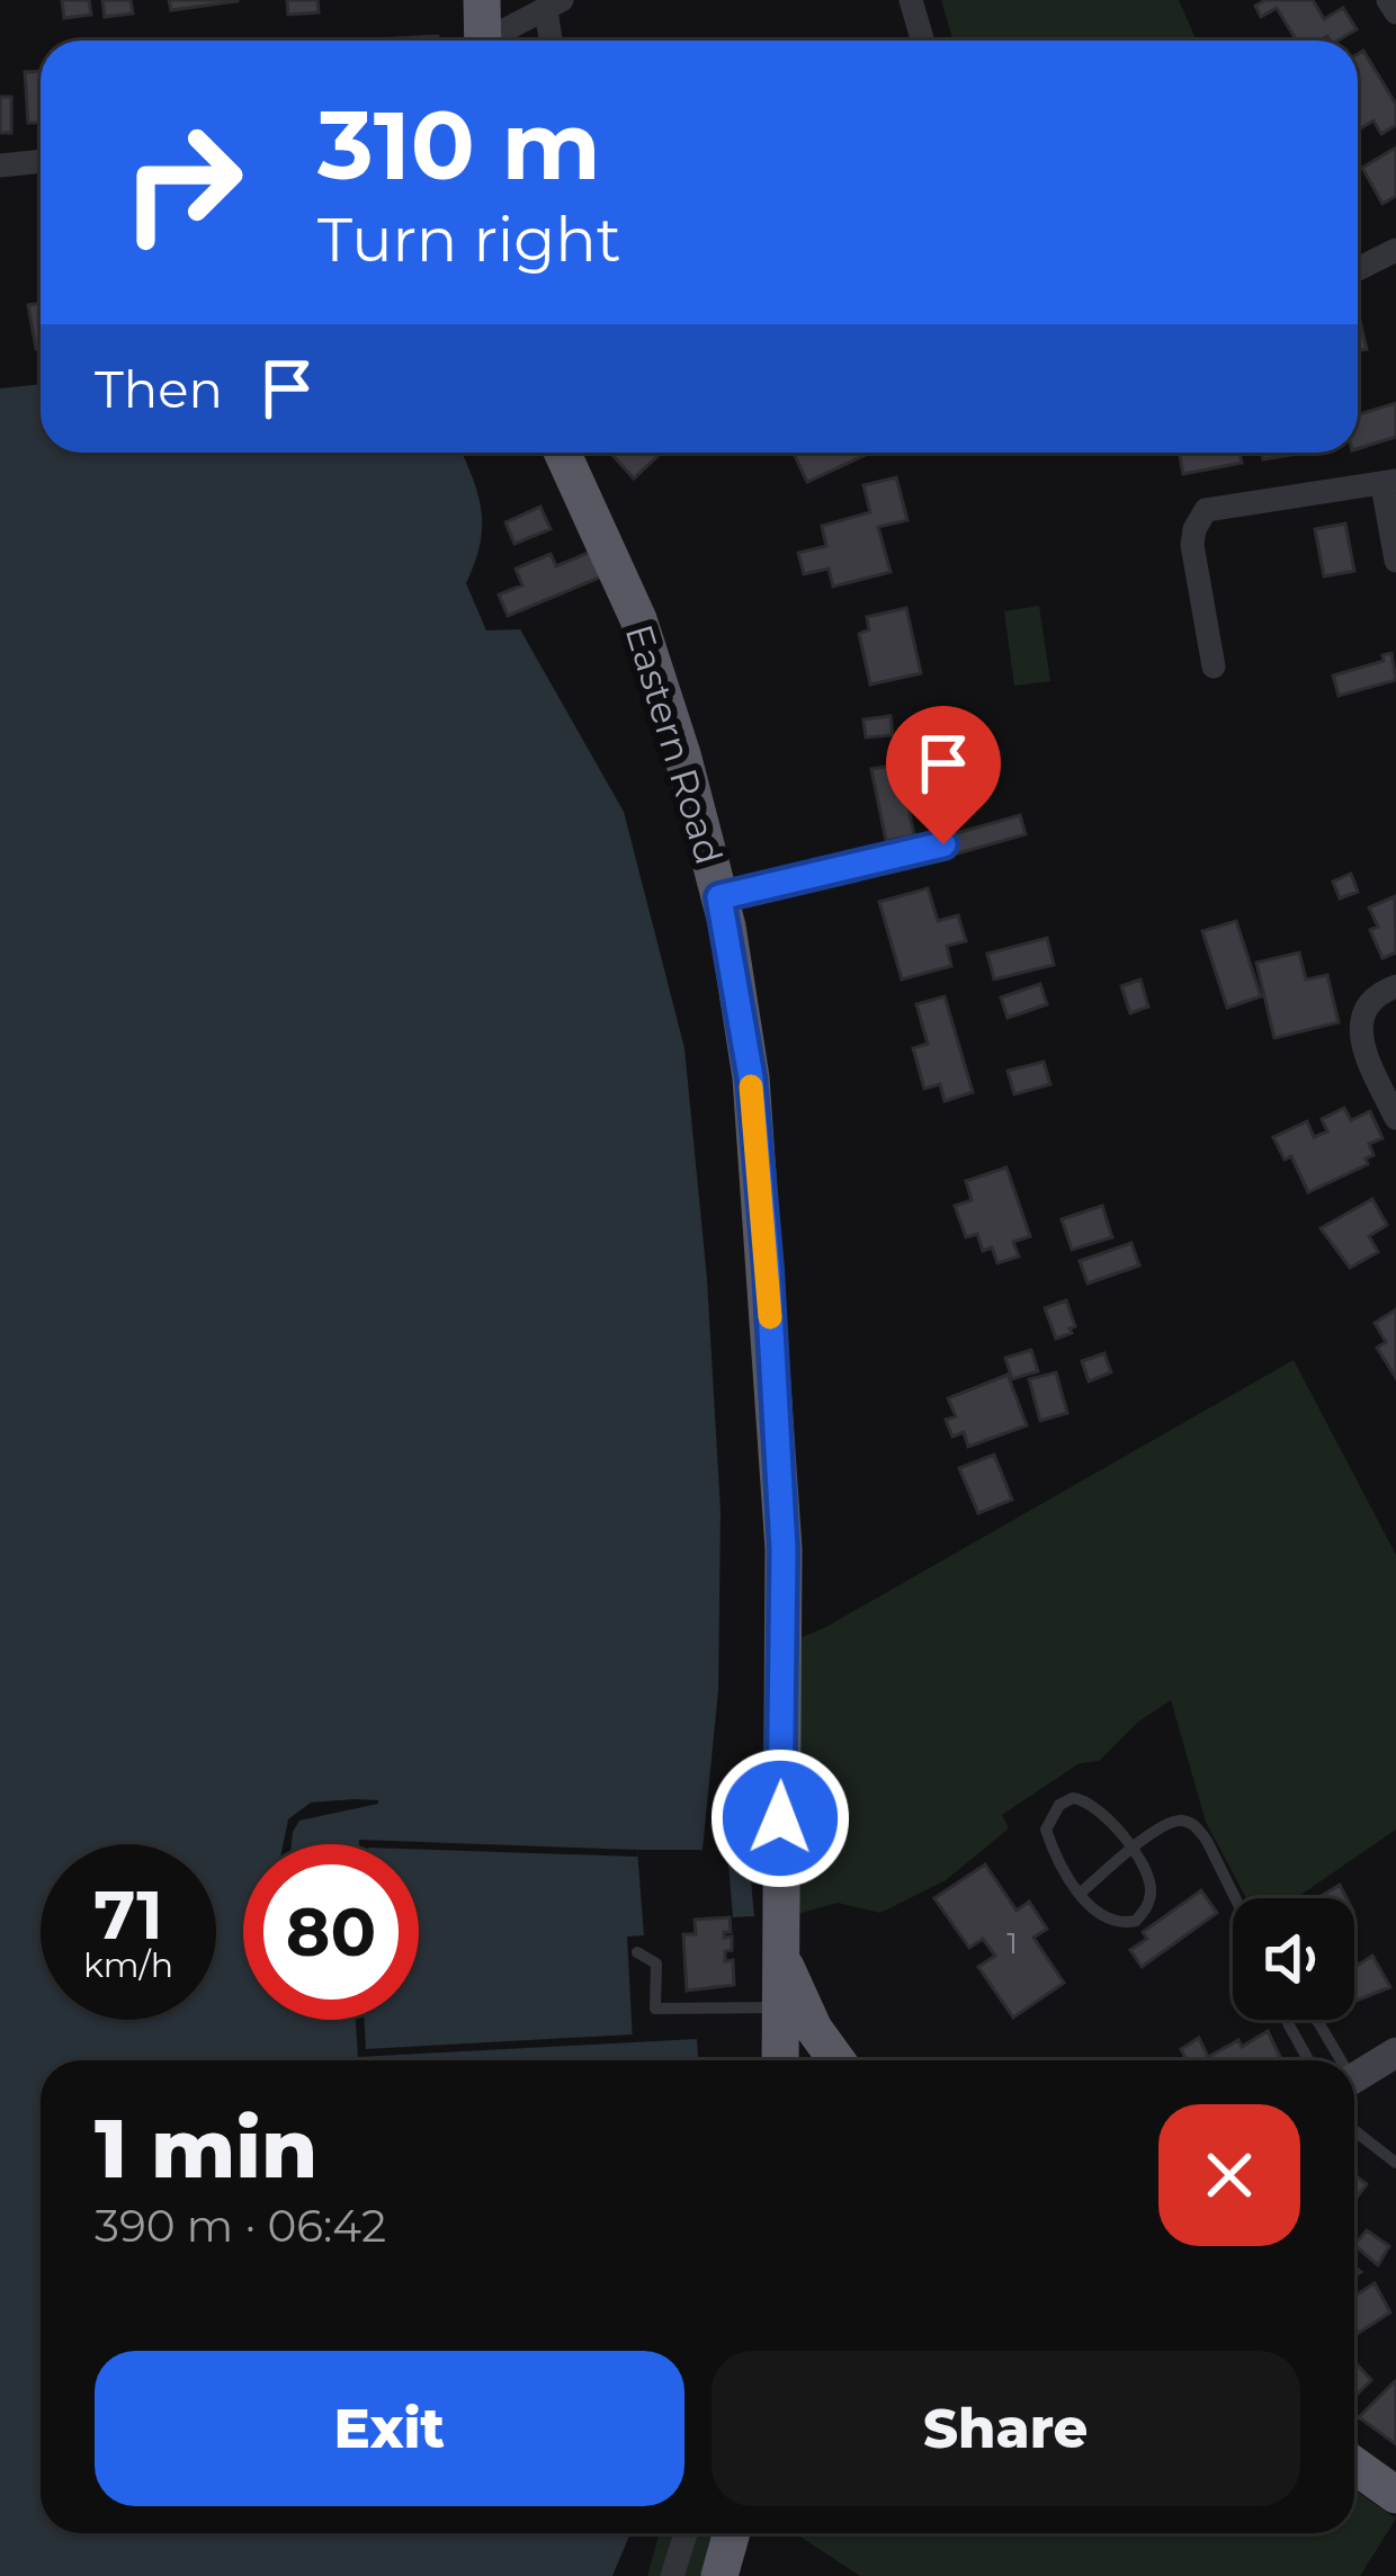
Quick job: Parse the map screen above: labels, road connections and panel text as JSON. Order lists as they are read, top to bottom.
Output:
{
  "streets": {
    "highway": ["Eastern Road"]
  },
  "house_numbers": ["1"],
  "page": {
    "turn": ["310 m", "Turn right"],
    "then": "Then",
    "speed": "71 km/h",
    "limit": "80",
    "heading": ["1 min", "390 m · 06:42"],
    "buttons": ["Exit", "Share"]
  }
}
